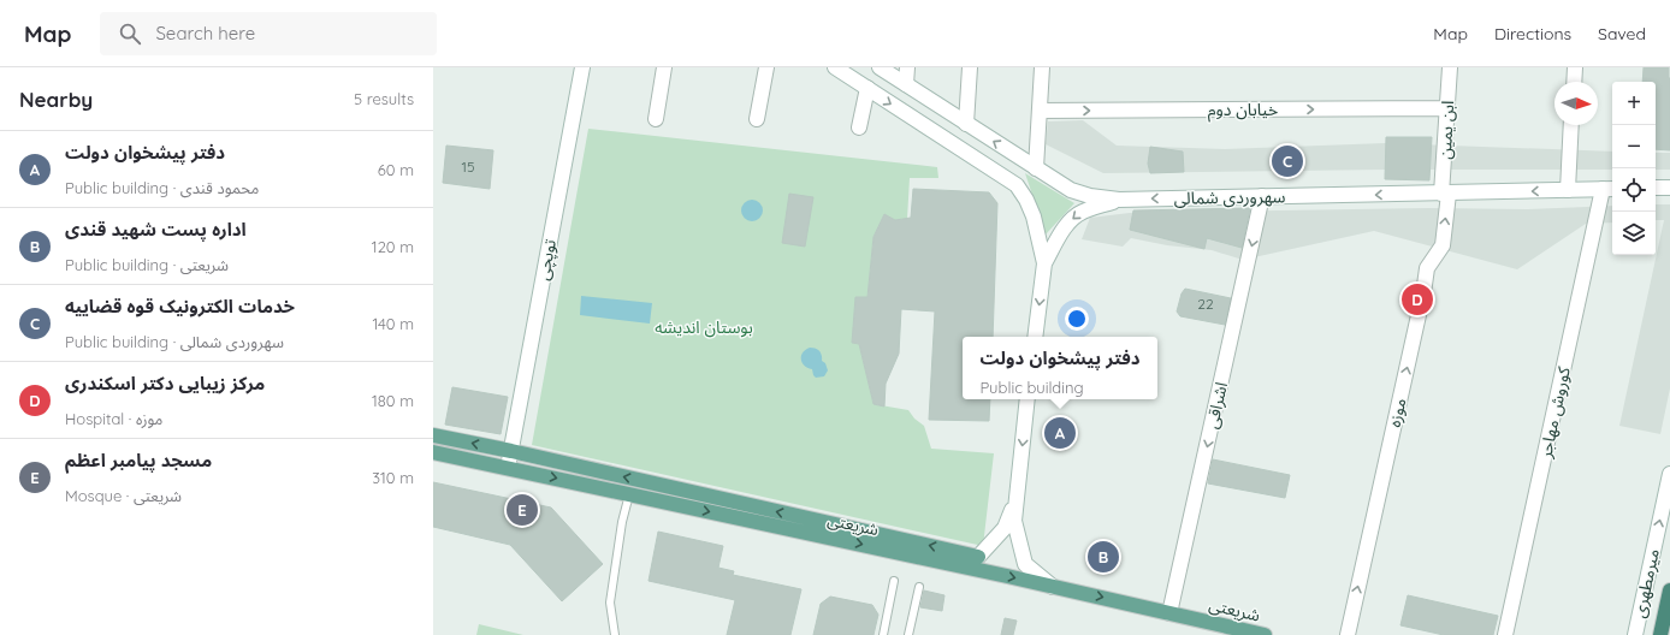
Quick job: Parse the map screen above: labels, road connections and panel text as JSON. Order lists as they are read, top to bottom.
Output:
{
  "streets": {
    "main road": ["شریعتی"],
    "street": [
      "خیابان دوم",
      "ابن یمین",
      "سهروردی شمالی",
      "توپچی",
      "اشراقی",
      "موزه",
      "کوروش مهاجر",
      "میرمطهری"
    ]
  },
  "crossings": [
    ["خیابان دوم", "ابن یمین"],
    ["ابن یمین", "سهروردی شمالی"],
    ["ابن یمین", "موزه"],
    ["سهروردی شمالی", "اشراقی"],
    ["سهروردی شمالی", "موزه"],
    ["سهروردی شمالی", "کوروش مهاجر"],
    ["توپچی", "شریعتی"],
    ["اشراقی", "شریعتی"]
  ],
  "one_way": [
    "خیابان دوم",
    "سهروردی شمالی",
    "اشراقی",
    "موزه",
    "میرمطهری"
  ],
  "parks": ["بوستان اندیشه"],
  "house_numbers": ["15", "22"],
  "north": "right",
  "page": {
    "header": "Map",
    "search": "Search here",
    "nav": ["Map", "Directions", "Saved"],
    "heading": ["Nearby", "5 results"],
    "map_buttons": ["+", "−"],
    "list": [
      {
        "mark": "A",
        "name": "دفتر پیشخوان دولت",
        "note": "Public building · محمود قندی",
        "value": "60 m"
      },
      {
        "mark": "B",
        "name": "اداره پست شهید قندی",
        "note": "Public building · شریعتی",
        "value": "120 m"
      },
      {
        "mark": "C",
        "name": "خدمات الکترونیک قوه قضاییه",
        "note": "Public building · سهروردی شمالی",
        "value": "140 m"
      },
      {
        "mark": "D",
        "name": "مرکز زیبایی دکتر اسکندری",
        "note": "Hospital · موزه",
        "value": "180 m"
      },
      {
        "mark": "E",
        "name": "مسجد پیامبر اعظم",
        "note": "Mosque · شریعتی",
        "value": "310 m"
      }
    ],
    "pins": [
      "C",
      "D",
      "A",
      "E",
      "B"
    ],
    "popup": ["دفتر پیشخوان دولت", "Public building"]
  }
}
